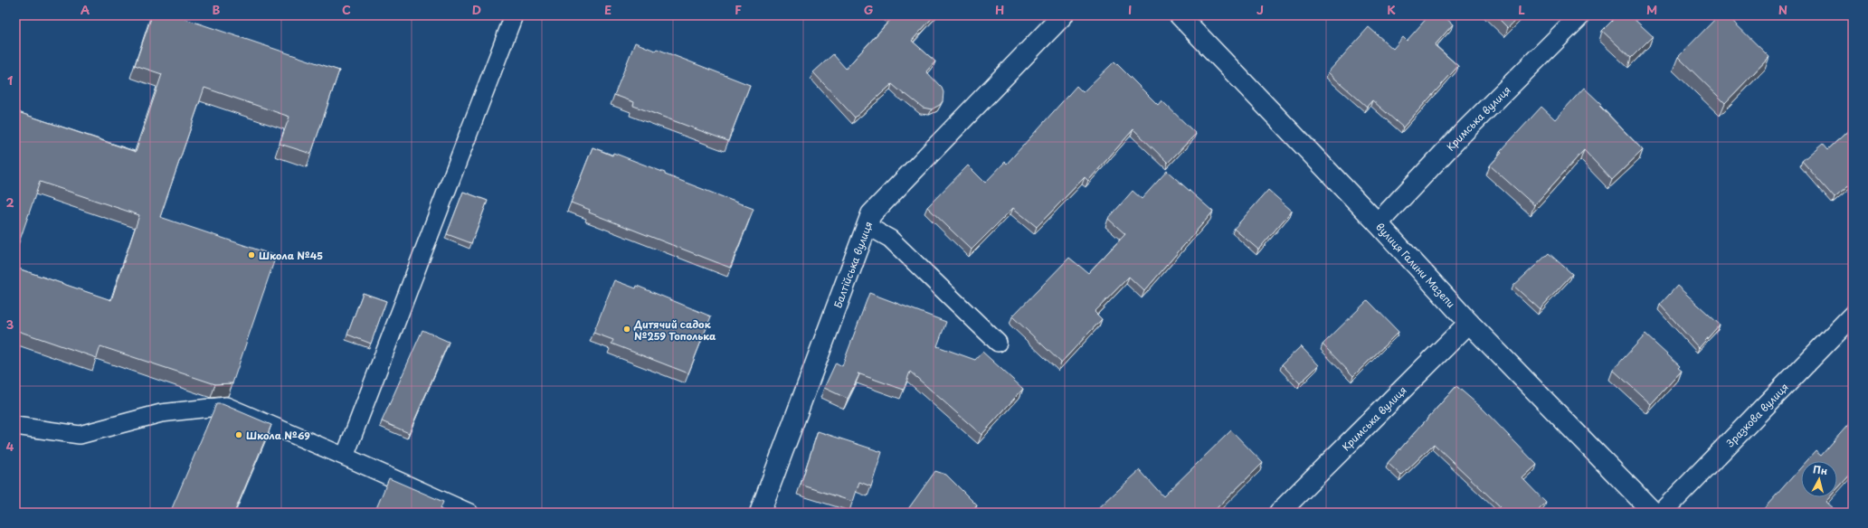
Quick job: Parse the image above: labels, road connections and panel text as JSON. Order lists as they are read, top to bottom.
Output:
{
  "streets": {
    "street": [
      "Кримська вулиця",
      "Балтійська вулиця",
      "вулиця Галини Мазепи",
      "Зразкова вулиця"
    ]
  },
  "crossings": [
    ["Кримська вулиця", "вулиця Галини Мазепи"]
  ],
  "places": ["Школа №45", "Дитячий садок №259 Тополька", "Школа №69"],
  "north": "top",
  "grid": {
    "columns": [
      "A",
      "B",
      "C",
      "D",
      "E",
      "F",
      "G",
      "H",
      "I",
      "J",
      "K",
      "L",
      "M",
      "N"
    ],
    "rows": [
      "1",
      "2",
      "3",
      "4"
    ]
  }
}
